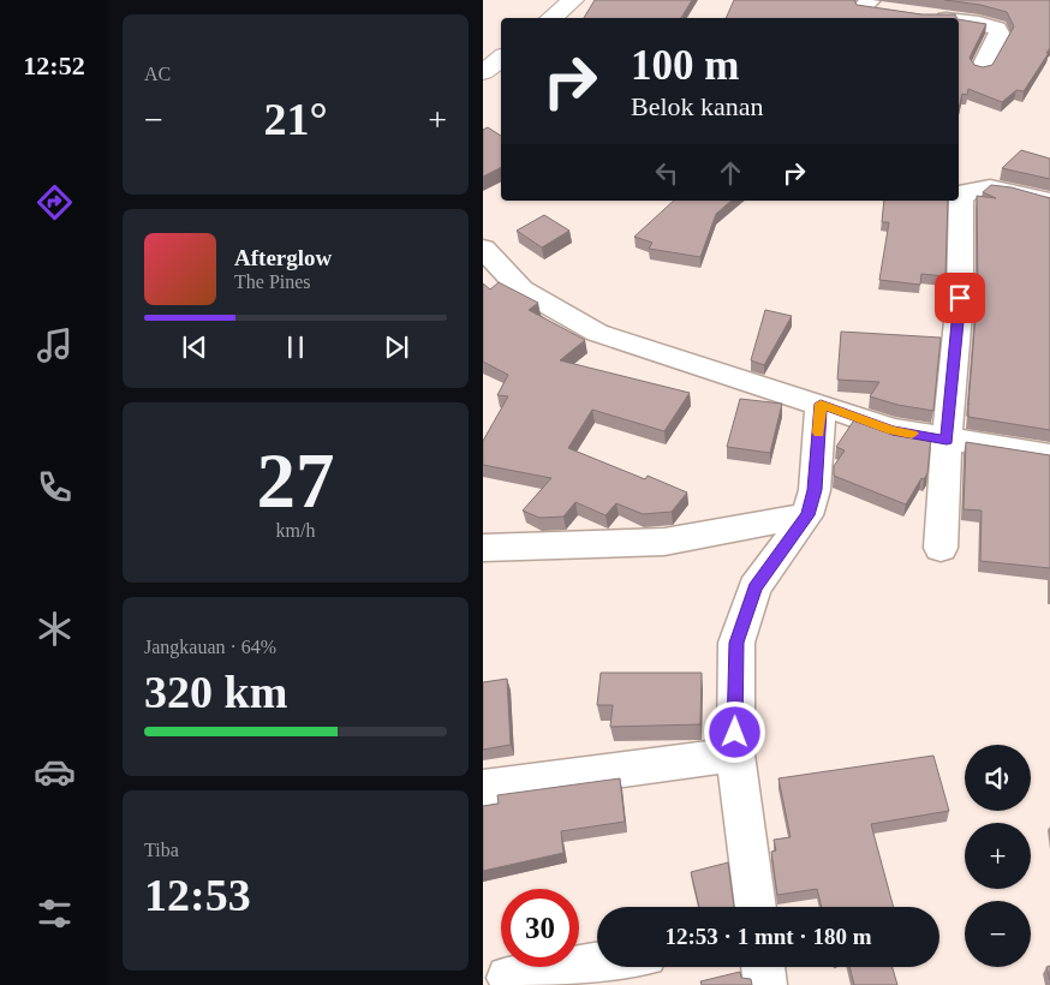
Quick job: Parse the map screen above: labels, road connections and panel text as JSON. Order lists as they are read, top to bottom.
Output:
{
  "page": {
    "tabs": "12:52",
    "tile": [
      "AC",
      ["27", "km/h"],
      ["Jangkauan · 64%", "320 km"],
      ["Tiba", "12:53"]
    ],
    "turn": ["100 m", "Belok kanan"],
    "heat": ["−", "21°", "+"],
    "song": ["Afterglow", "The Pines"],
    "map_buttons": ["+", "−"],
    "limit": "30",
    "trip": "12:53 · 1 mnt · 180 m"
  }
}
